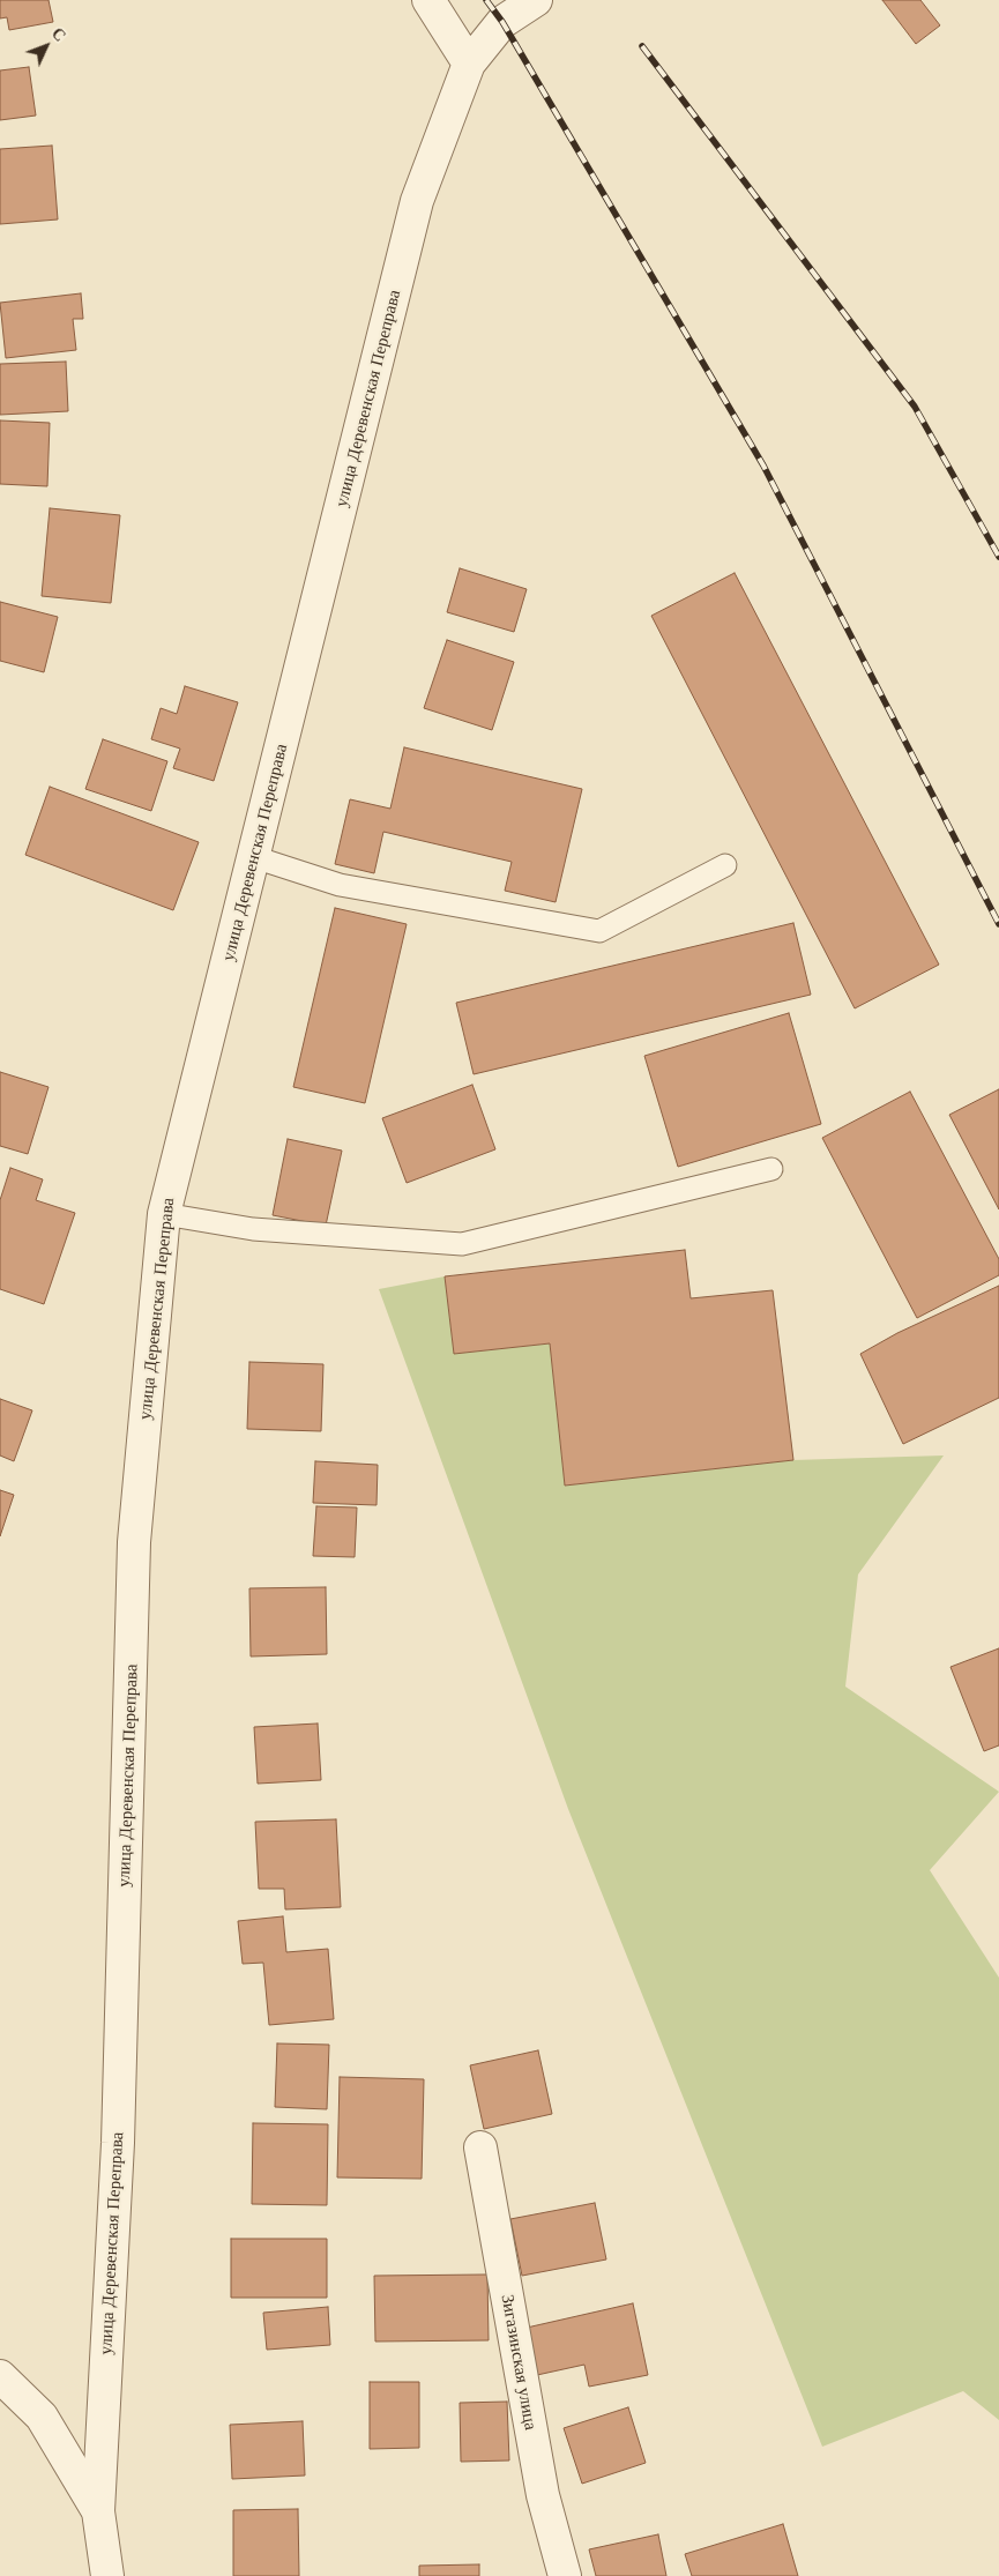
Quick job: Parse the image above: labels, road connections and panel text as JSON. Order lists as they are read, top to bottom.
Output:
{
  "streets": {
    "street": ["улица Деревенская Переправа", "Зигазинская улица"]
  },
  "north": "top right"
}
